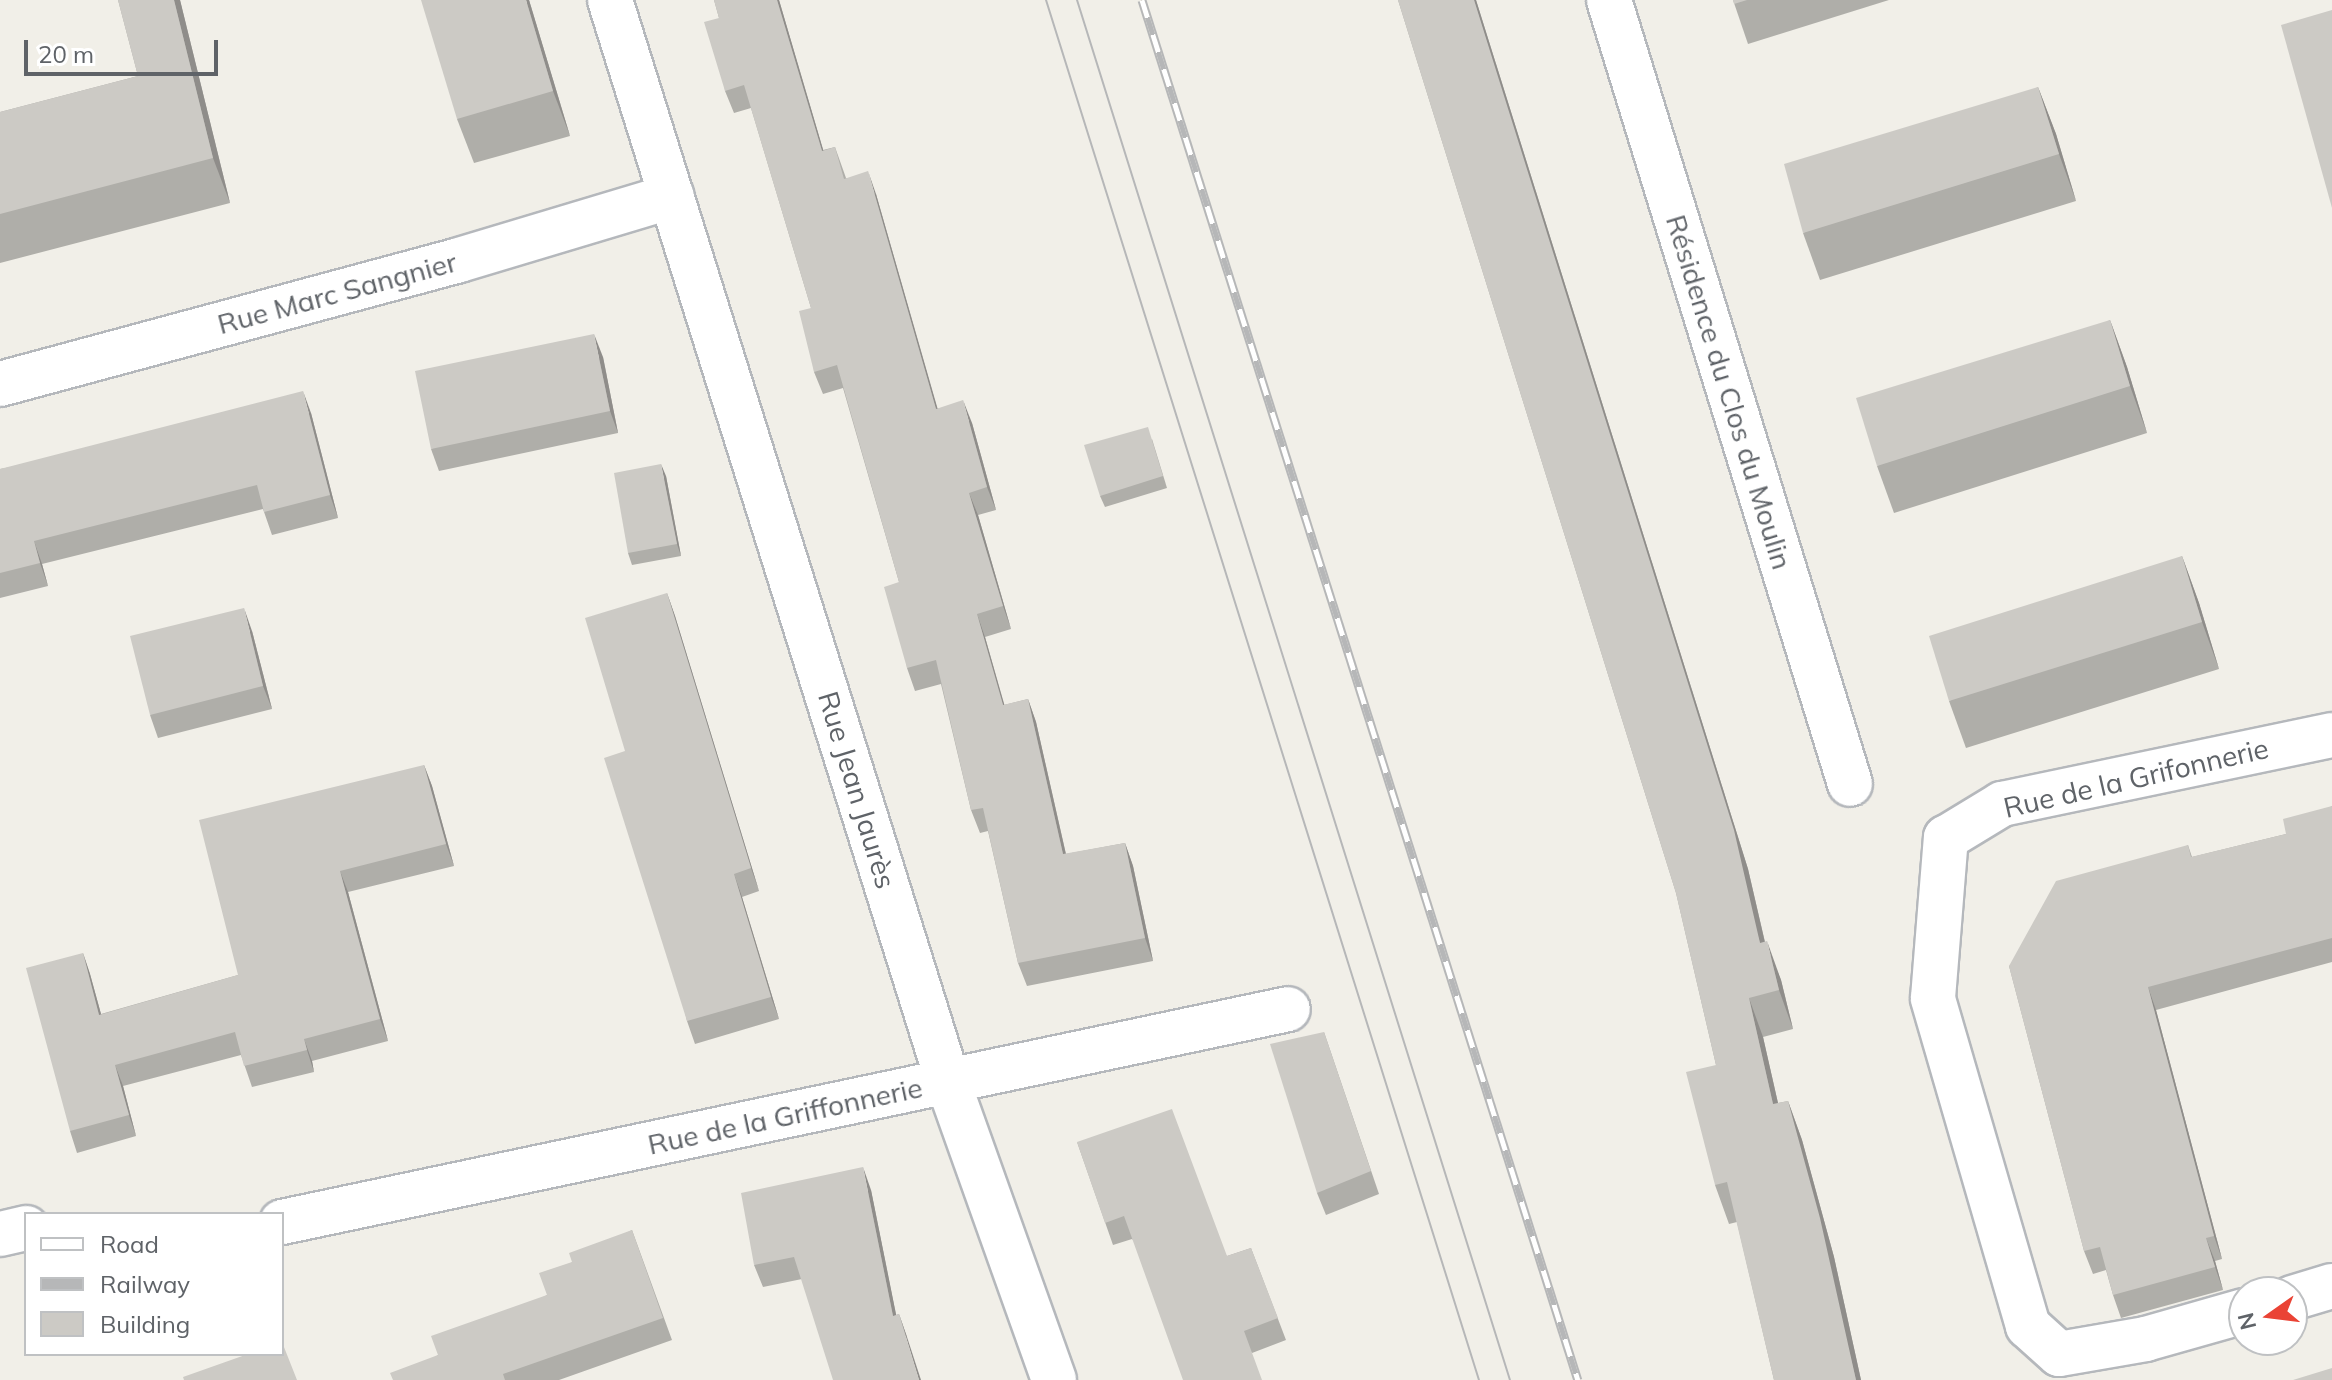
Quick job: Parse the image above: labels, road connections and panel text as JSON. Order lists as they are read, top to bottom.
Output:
{
  "streets": {
    "street": [
      "Rue Marc Sangnier",
      "Résidence du Clos du Moulin",
      "Rue de la Grifonnerie",
      "Rue Jean Jaurès",
      "Rue de la Griffonnerie"
    ]
  },
  "crossings": [
    ["Rue Marc Sangnier", "Rue Jean Jaurès"],
    ["Rue Jean Jaurès", "Rue de la Griffonnerie"]
  ],
  "legend": ["Road", "Railway", "Building"],
  "scale_bar": "20 m",
  "north": "left"
}
